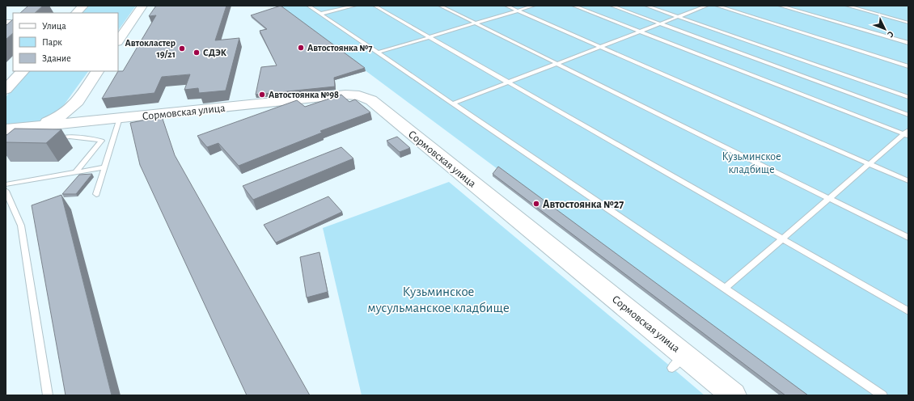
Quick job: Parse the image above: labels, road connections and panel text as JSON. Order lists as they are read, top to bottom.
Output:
{
  "streets": {
    "street": ["Сормовская улица"]
  },
  "parks": ["Кузьминское кладбище", "Кузьминское мусульманское кладбище"],
  "places": [
    "Автостоянка №7",
    "Автокластер 19/21",
    "СДЭК",
    "Автостоянка №98",
    "Автостоянка №27"
  ],
  "legend": ["Улица", "Парк", "Здание"],
  "north": "bottom right"
}
